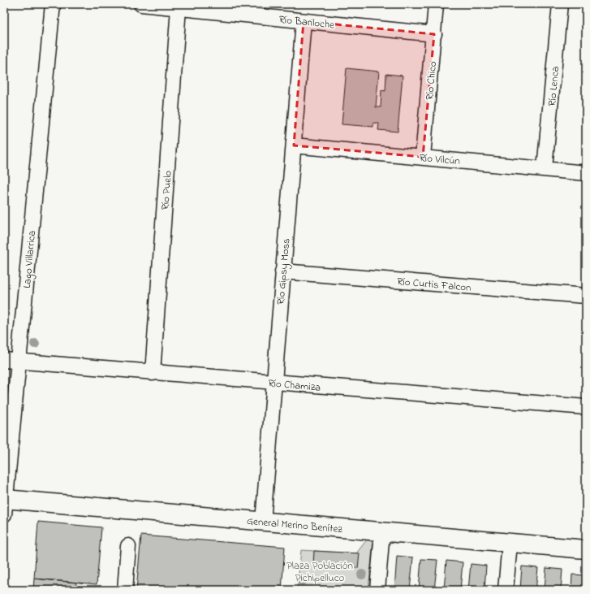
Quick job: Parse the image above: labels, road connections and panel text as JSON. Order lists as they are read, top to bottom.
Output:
{
  "streets": {
    "street": [
      "Río Bariloche",
      "Río Chico",
      "Río Lenca",
      "Río Vilcún",
      "Río Puelo",
      "Lago Villarrica",
      "Río Gipsy Moss",
      "Río Curtis Falcon",
      "Río Chamiza",
      "General Merino Benítez"
    ]
  },
  "crossings": [
    ["Río Bariloche", "Río Chico"],
    ["Río Bariloche", "Río Puelo"],
    ["Río Bariloche", "Río Gipsy Moss"],
    ["Río Chico", "Río Vilcún"],
    ["Río Lenca", "Río Vilcún"],
    ["Río Vilcún", "Río Gipsy Moss"],
    ["Río Puelo", "Río Chamiza"],
    ["Lago Villarrica", "Río Chamiza"],
    ["Lago Villarrica", "General Merino Benítez"],
    ["Río Gipsy Moss", "Río Curtis Falcon"],
    ["Río Gipsy Moss", "Río Chamiza"],
    ["Río Gipsy Moss", "General Merino Benítez"]
  ],
  "parks": ["Plaza Población Pichipelluco"]
}
